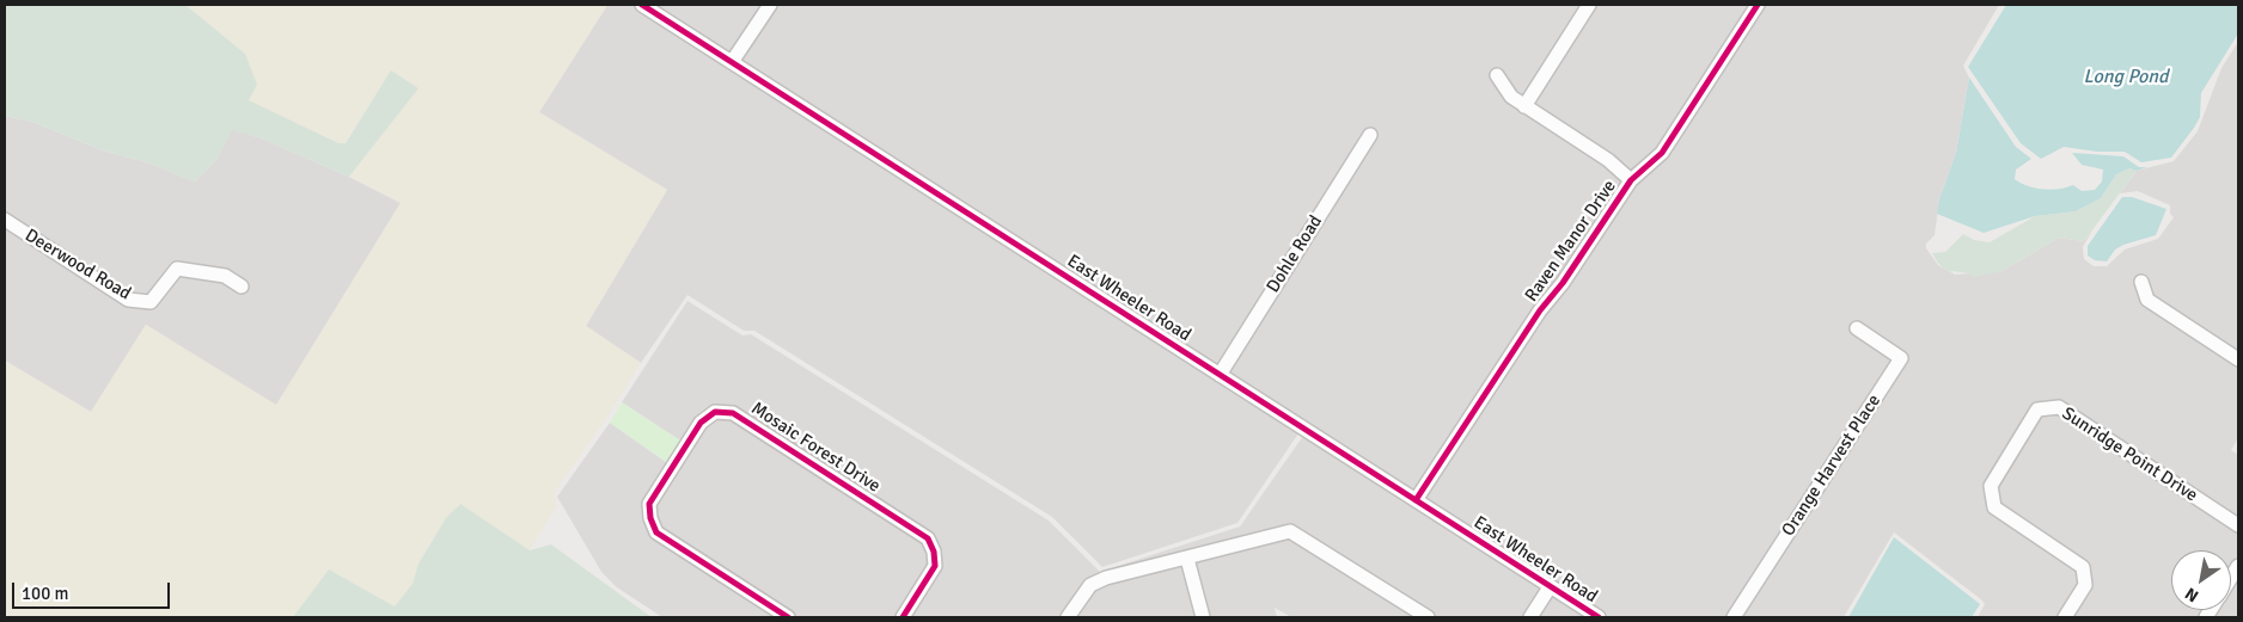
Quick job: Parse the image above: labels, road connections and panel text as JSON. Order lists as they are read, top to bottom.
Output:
{
  "streets": {
    "street": [
      "Raven Manor Drive",
      "Dohle Road",
      "Deerwood Road",
      "East Wheeler Road",
      "Mosaic Forest Drive",
      "Sunridge Point Drive",
      "Orange Harvest Place"
    ]
  },
  "crossings": [
    ["Raven Manor Drive", "East Wheeler Road"],
    ["Dohle Road", "East Wheeler Road"]
  ],
  "water": ["Long Pond"],
  "scale_bar": "100 m",
  "north": "bottom left"
}
